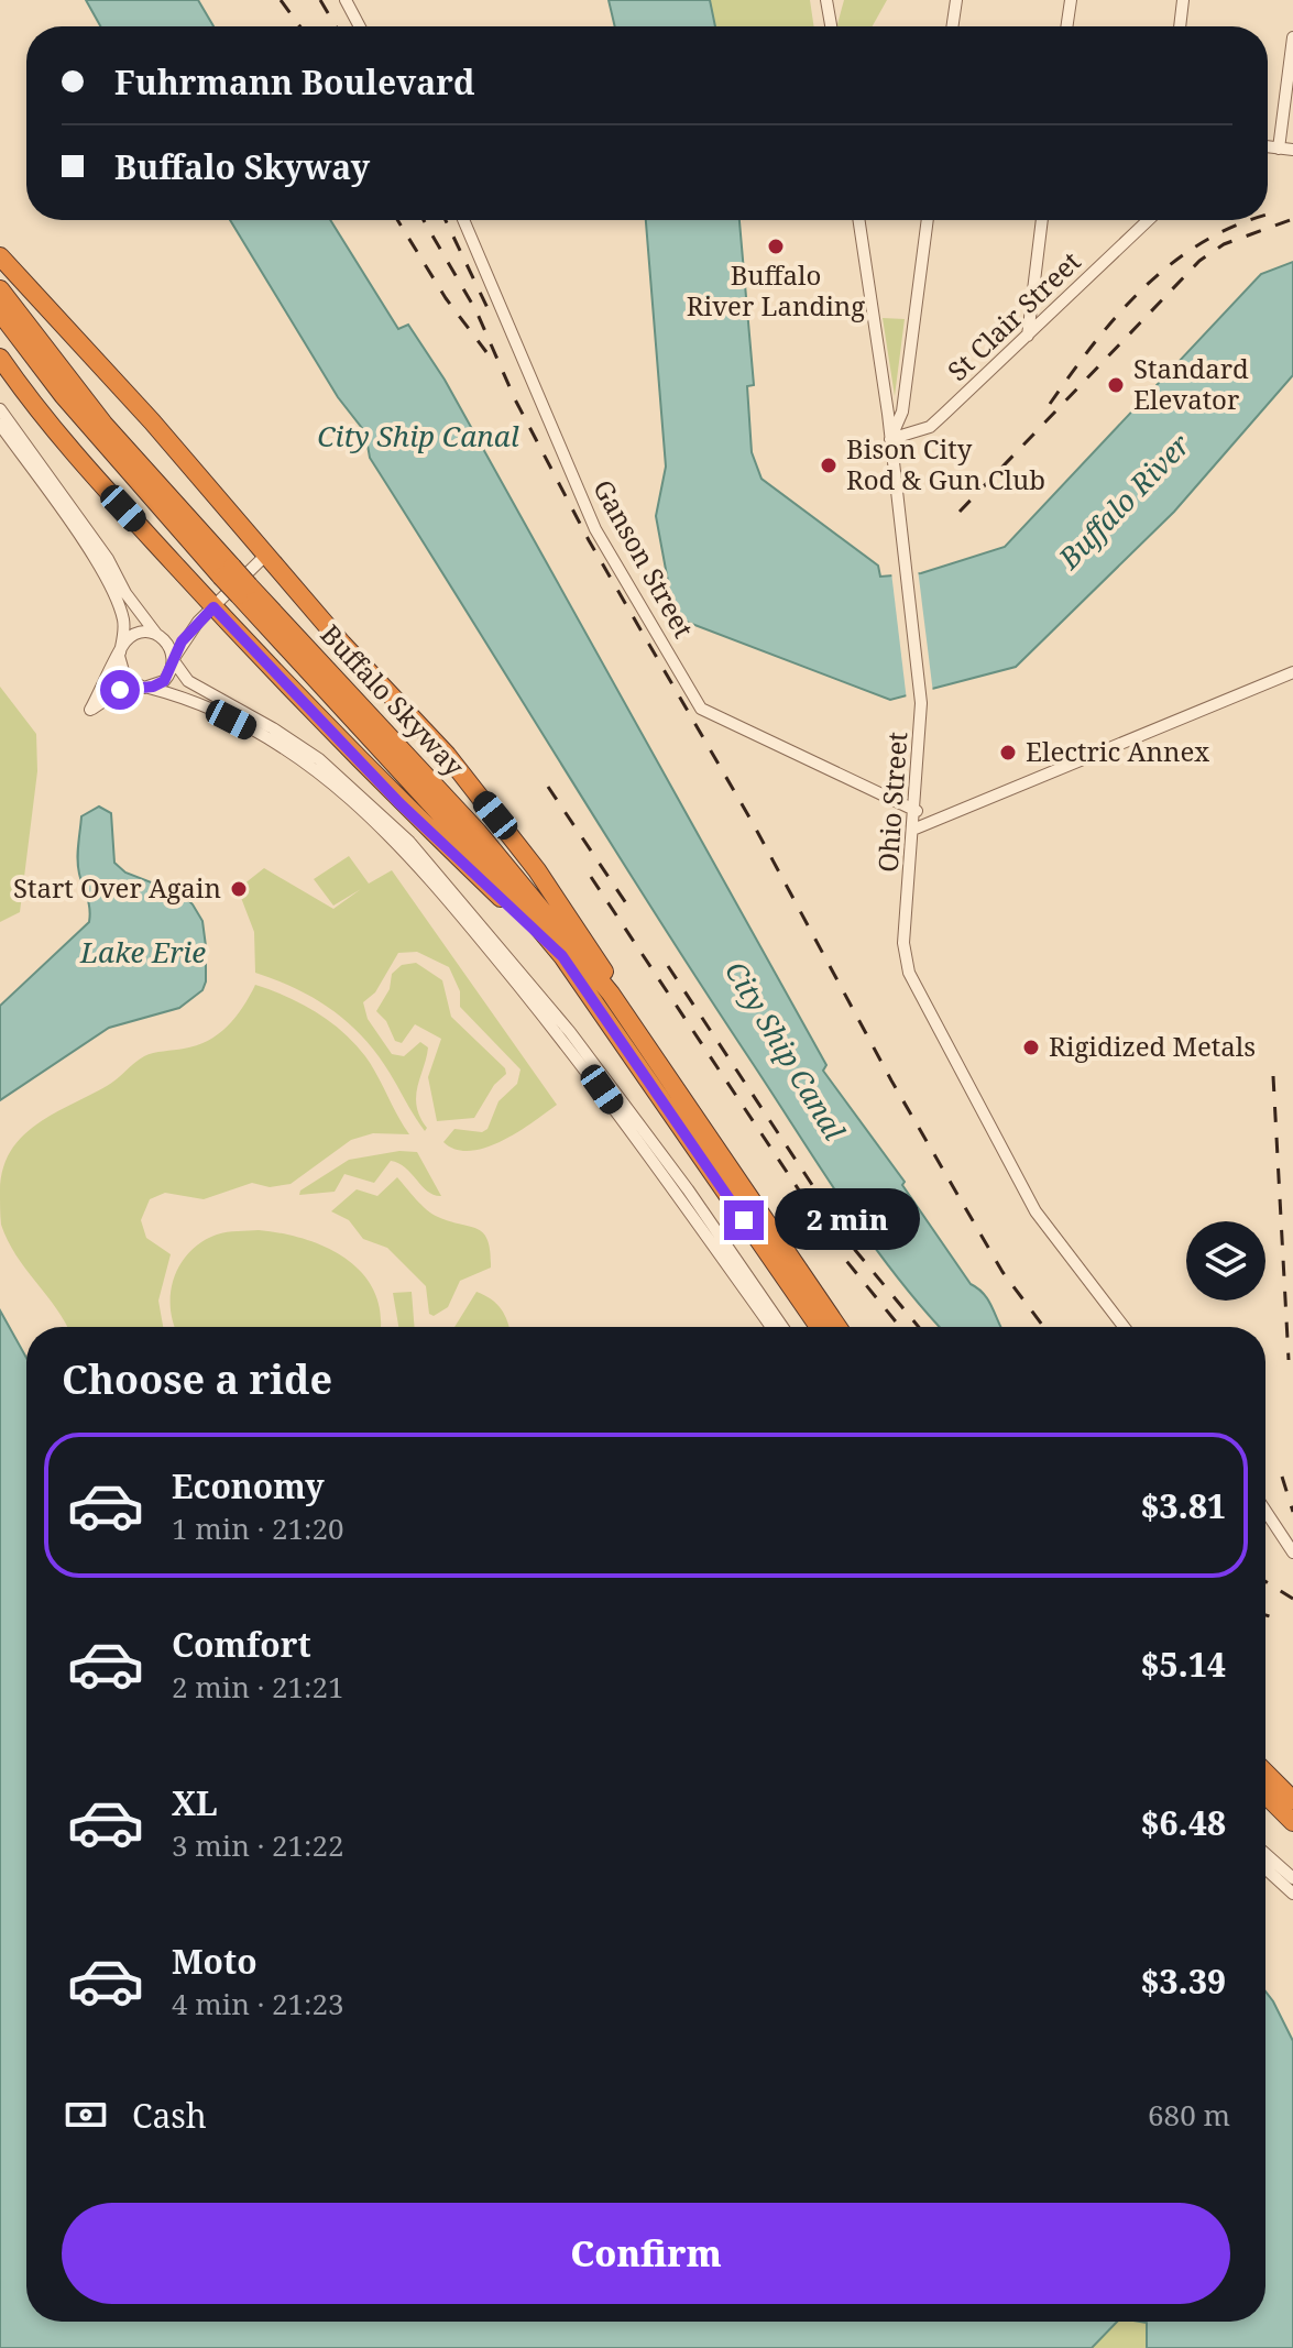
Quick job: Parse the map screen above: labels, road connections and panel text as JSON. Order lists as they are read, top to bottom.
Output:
{
  "streets": {
    "highway": ["Buffalo Skyway"],
    "street": ["St Clair Street", "Ganson Street", "Ohio Street"]
  },
  "crossings": [
    ["St Clair Street", "Ohio Street"],
    ["Ganson Street", "Ohio Street"]
  ],
  "water": ["City Ship Canal", "Buffalo River", "Lake Erie"],
  "places": [
    "Buffalo River Landing",
    "Standard Elevator",
    "Bison City Rod & Gun Club",
    "Electric Annex",
    "Start Over Again",
    "Rigidized Metals"
  ],
  "page": {
    "banner": ["Fuhrmann Boulevard", "Buffalo Skyway"],
    "bubble": "2 min",
    "heading": "Choose a ride",
    "list": [
      {
        "name": "Economy",
        "note": "1 min · 21:20",
        "value": "$3.81"
      },
      {
        "name": "Comfort",
        "note": "2 min · 21:21",
        "value": "$5.14"
      },
      {
        "name": "XL",
        "note": "3 min · 21:22",
        "value": "$6.48"
      },
      {
        "name": "Moto",
        "note": "4 min · 21:23",
        "value": "$3.39"
      }
    ],
    "pay": ["Cash", "680 m"],
    "buttons": "Confirm"
  }
}
